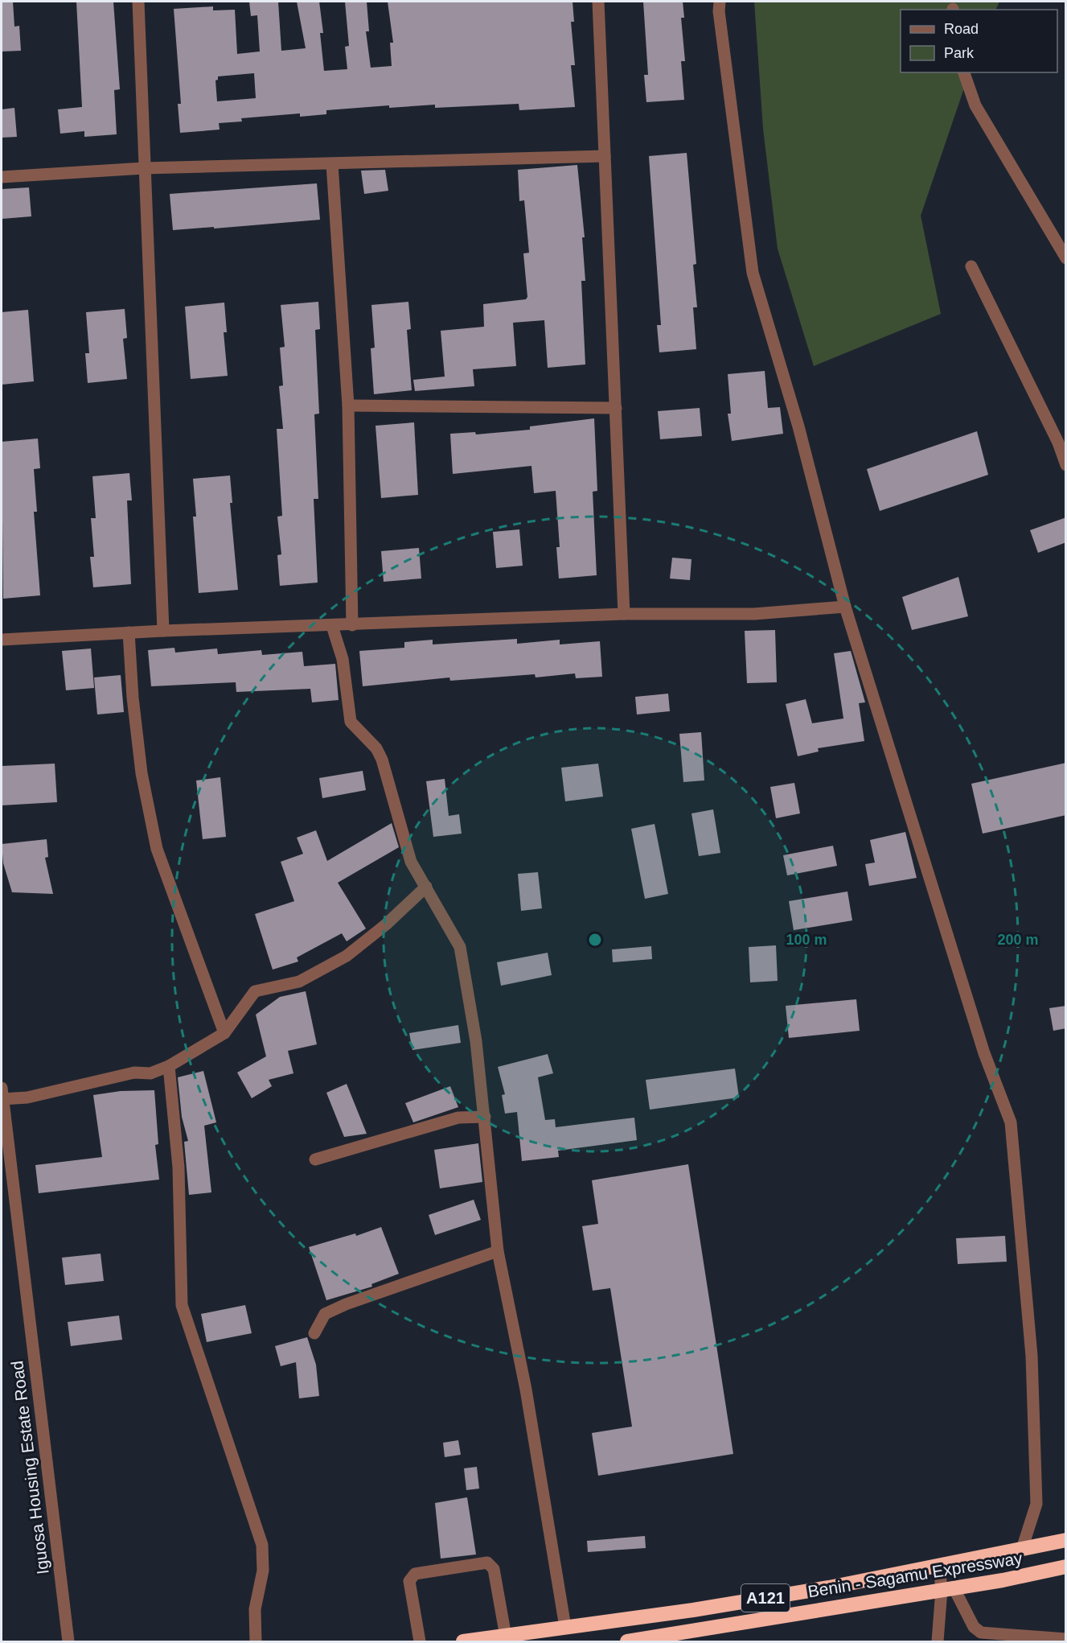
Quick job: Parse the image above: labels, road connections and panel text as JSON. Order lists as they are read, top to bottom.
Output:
{
  "streets": {
    "highway": ["Benin - Sagamu Expressway", "A121"],
    "street": ["Iguosa Housing Estate Road"]
  },
  "legend": ["Road", "Park"],
  "rings": ["100 m", "200 m"]
}
